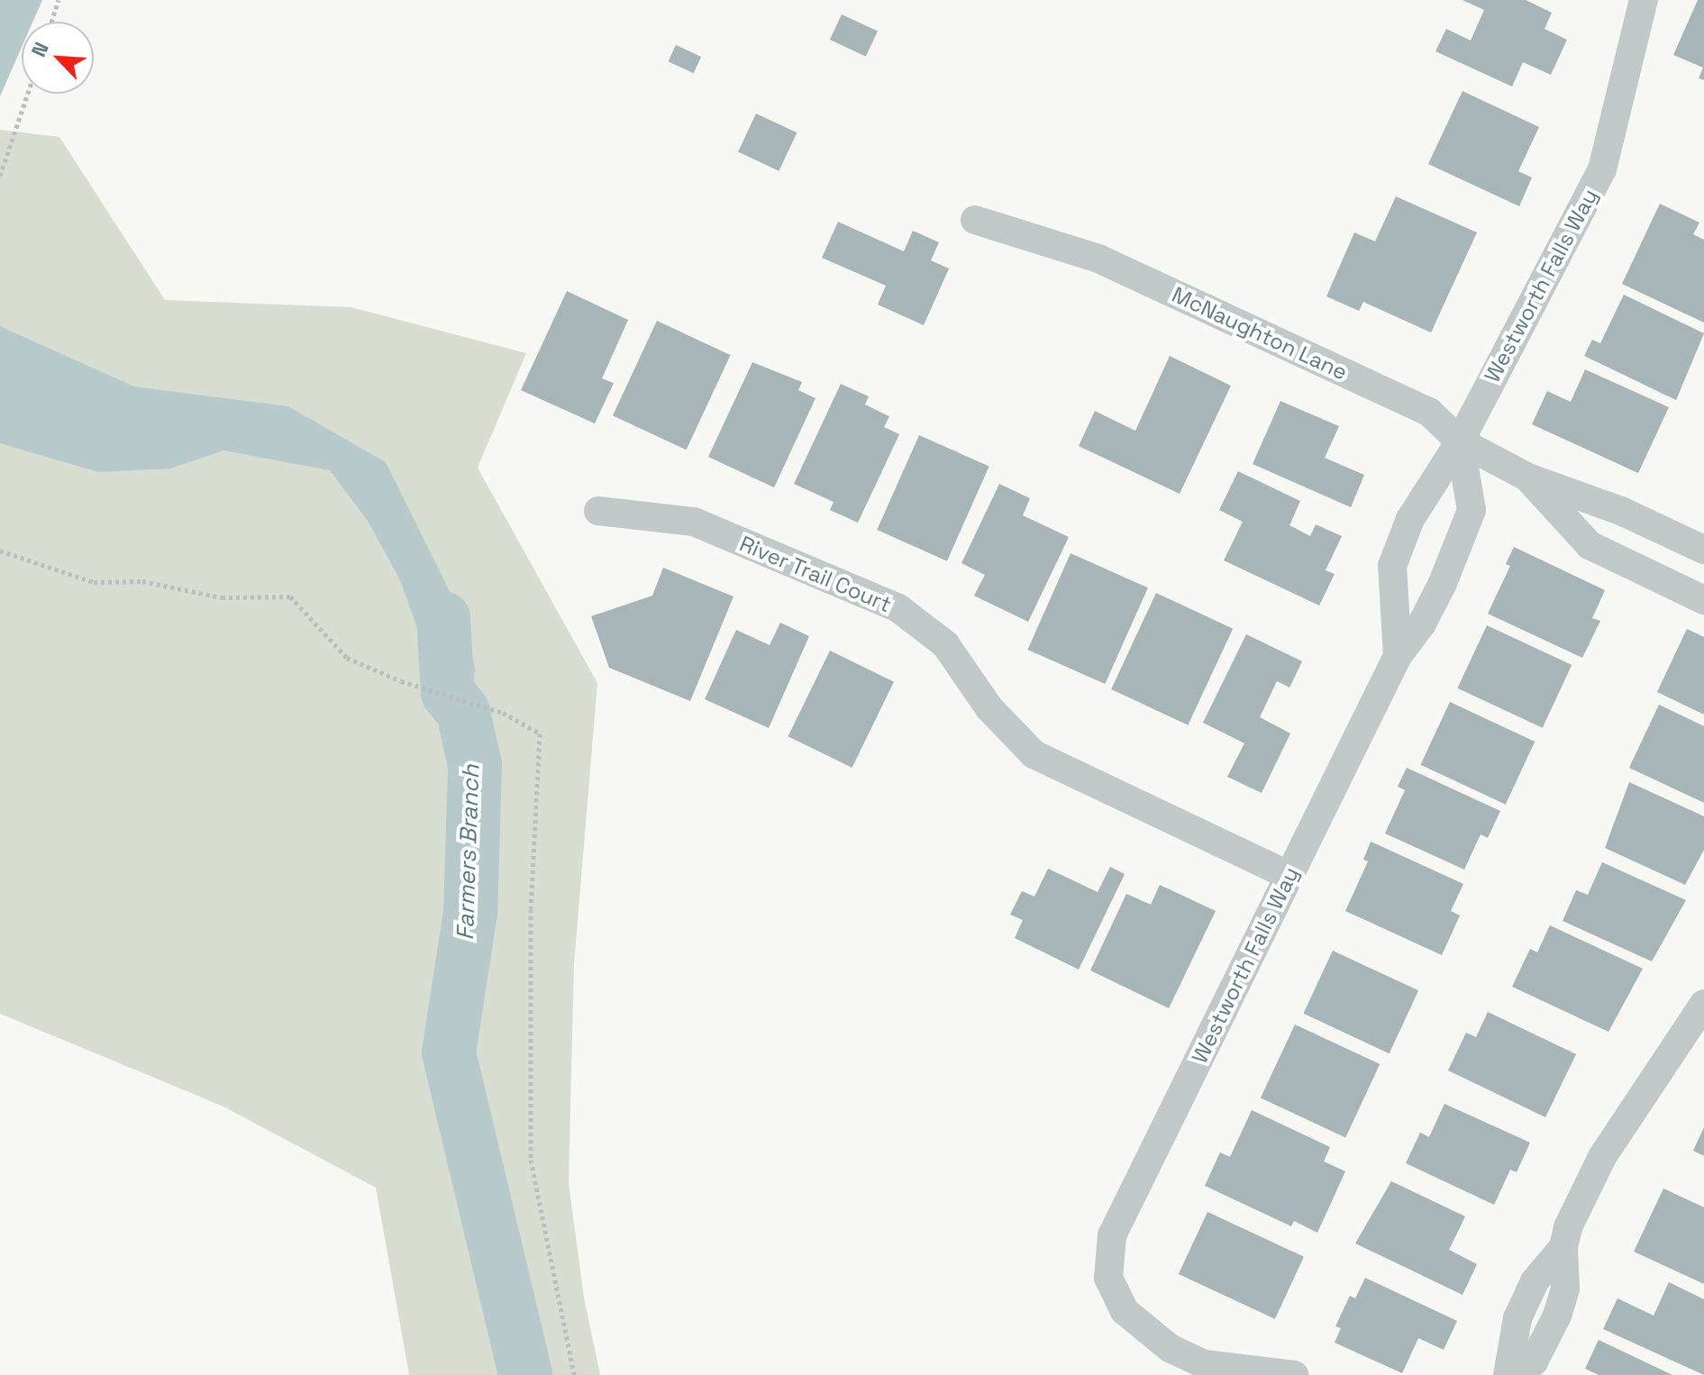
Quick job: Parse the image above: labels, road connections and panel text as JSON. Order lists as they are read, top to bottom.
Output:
{
  "streets": {
    "street": ["Westworth Falls Way", "McNaughton Lane", "River Trail Court"]
  },
  "crossings": [
    ["Westworth Falls Way", "McNaughton Lane"],
    ["Westworth Falls Way", "River Trail Court"]
  ],
  "water": ["Farmers Branch"],
  "north": "top left"
}
